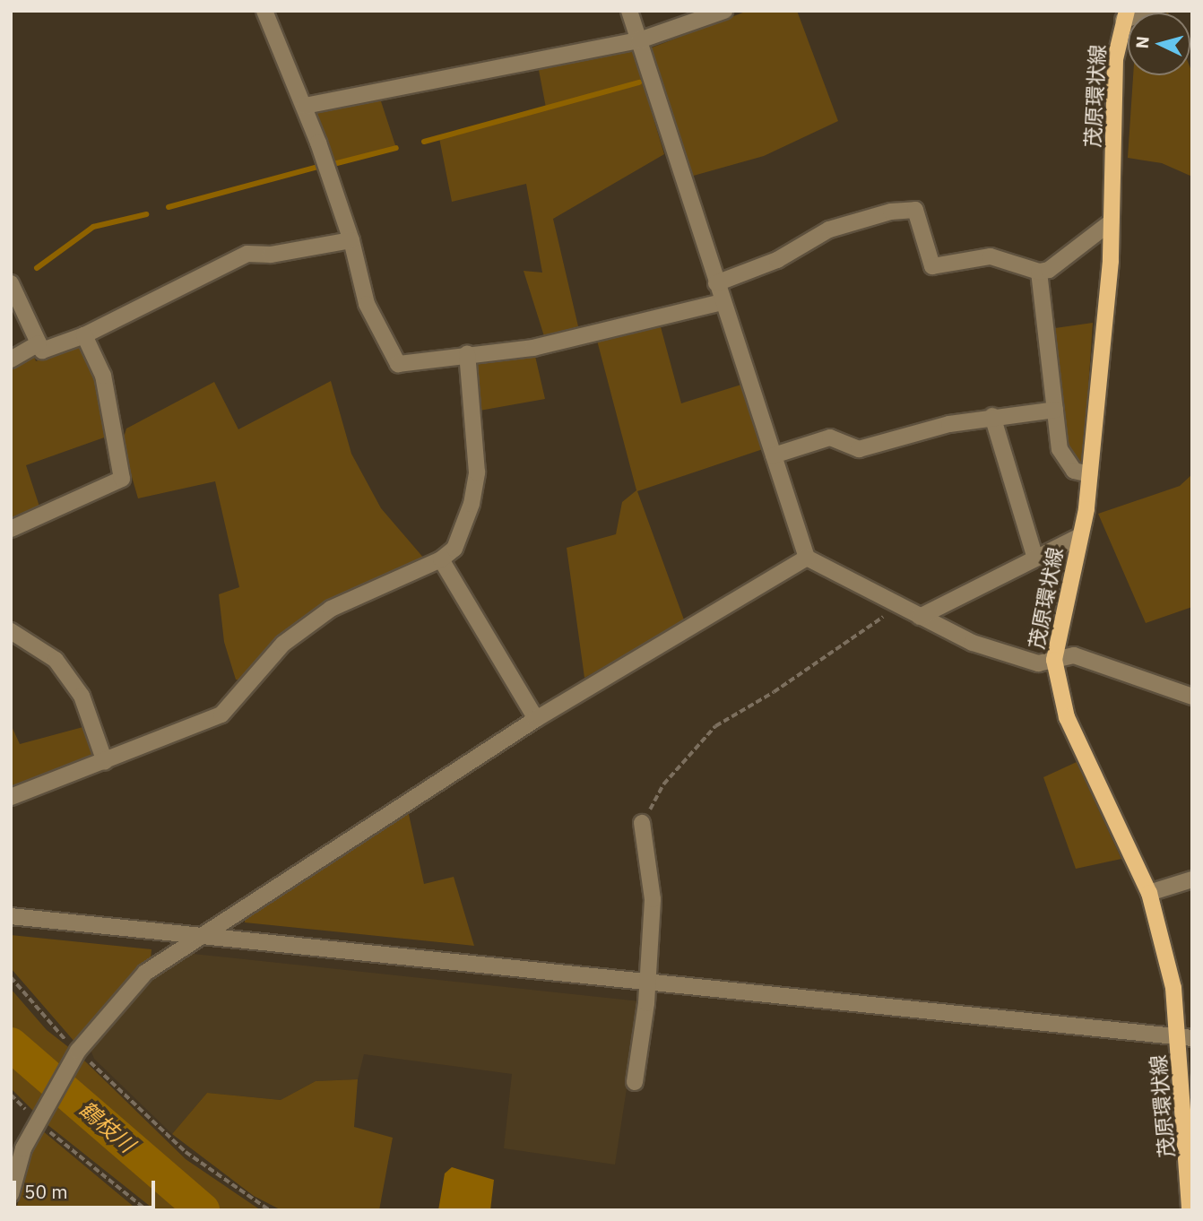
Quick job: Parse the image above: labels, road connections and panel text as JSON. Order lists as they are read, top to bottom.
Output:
{
  "streets": {
    "main road": ["茂原環状線"]
  },
  "water": ["鶴枝川"],
  "scale_bar": "50 m",
  "north": "left"
}
